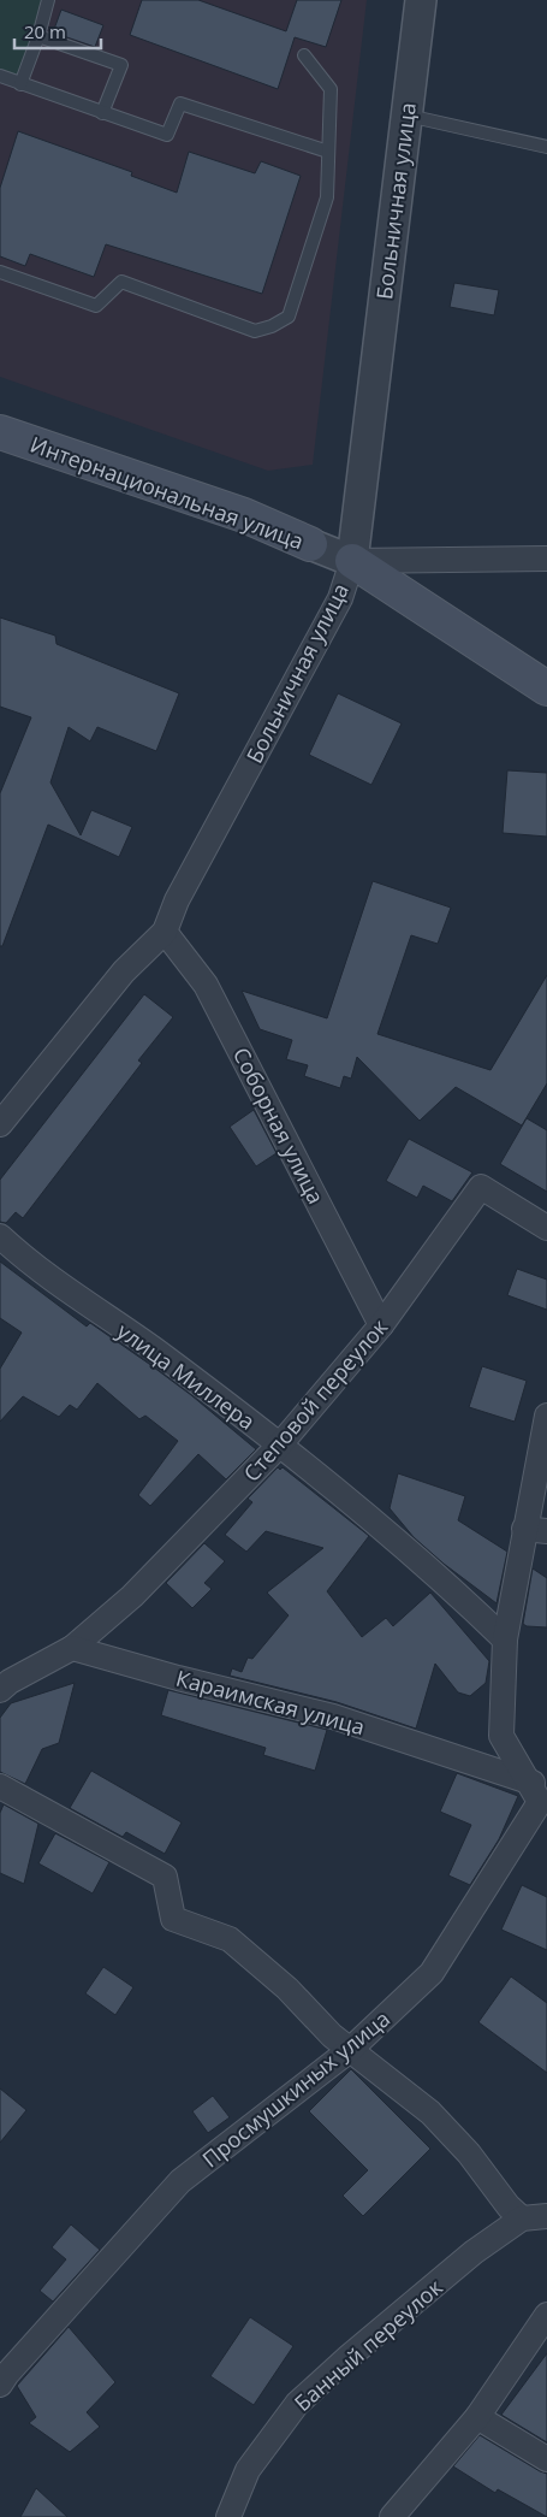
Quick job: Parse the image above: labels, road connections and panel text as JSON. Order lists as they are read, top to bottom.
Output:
{
  "streets": {
    "main road": ["Интернациональная улица"],
    "street": [
      "Больничная улица",
      "Соборная улица",
      "улица Миллера",
      "Степовой переулок",
      "Караимская улица",
      "Просмушкиных улица",
      "Банный переулок"
    ]
  },
  "crossings": [
    ["Больничная улица", "Интернациональная улица"],
    ["Больничная улица", "Соборная улица"],
    ["Соборная улица", "Степовой переулок"],
    ["улица Миллера", "Степовой переулок"],
    ["улица Миллера", "Просмушкиных улица"],
    ["Степовой переулок", "Караимская улица"],
    ["Караимская улица", "Просмушкиных улица"]
  ],
  "scale_bar": "20 m"
}
